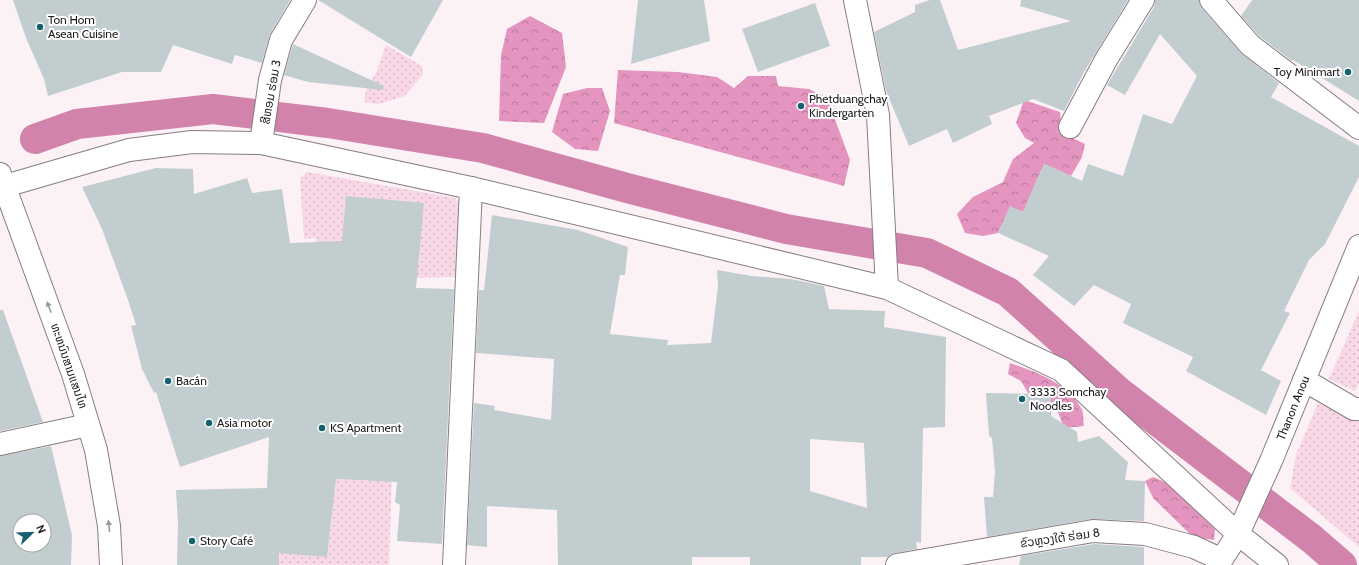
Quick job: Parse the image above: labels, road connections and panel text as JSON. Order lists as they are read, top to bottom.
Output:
{
  "streets": {
    "main road": [
      "ສີຫອມ ຮ່ອມ 3",
      "ທະຫນົນສາມແສນໄທ",
      "Thanon Anou",
      "ຂົວຫຼວງໃຕ້ ຮ່ອມ 8"
    ]
  },
  "crossings": [
    ["Thanon Anou", "ຂົວຫຼວງໃຕ້ ຮ່ອມ 8"]
  ],
  "one_way": ["ທະຫນົນສາມແສນໄທ"],
  "places": [
    "Ton Hom Asean Cuisine",
    "Toy Minimart",
    "Phetduangchay Kindergarten",
    "Bacán",
    "3333 Somchay Noodles",
    "Asia motor",
    "KS Apartment",
    "Story Café"
  ],
  "north": "top right"
}
